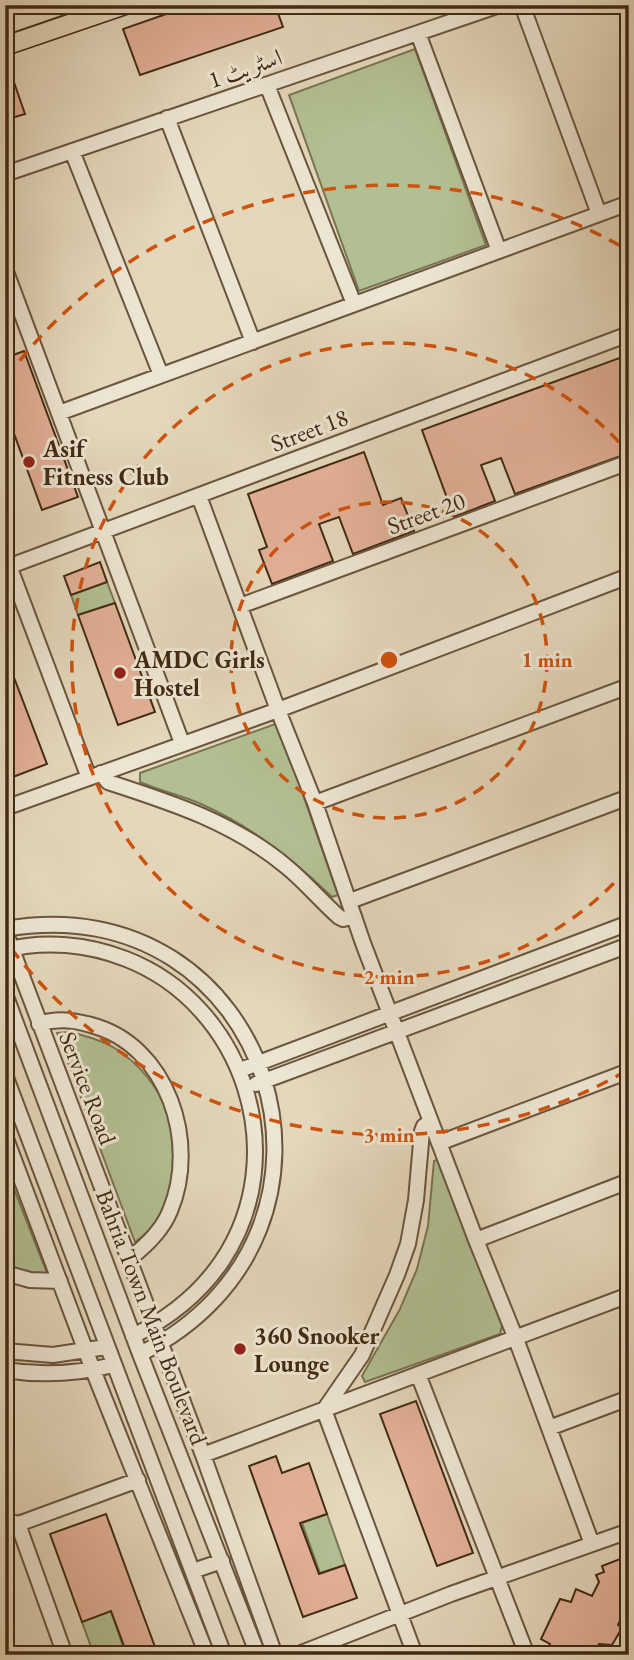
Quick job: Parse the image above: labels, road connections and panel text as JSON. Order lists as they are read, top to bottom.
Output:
{
  "streets": {
    "street": [
      "اسٹریٹ 1",
      "Street 18",
      "Street 20",
      "Service Road",
      "Bahria Town Main Boulevard"
    ]
  },
  "places": ["Asif Fitness Club", "AMDC Girls Hostel", "360 Snooker Lounge"],
  "rings": ["1 min", "2 min", "3 min"]
}
